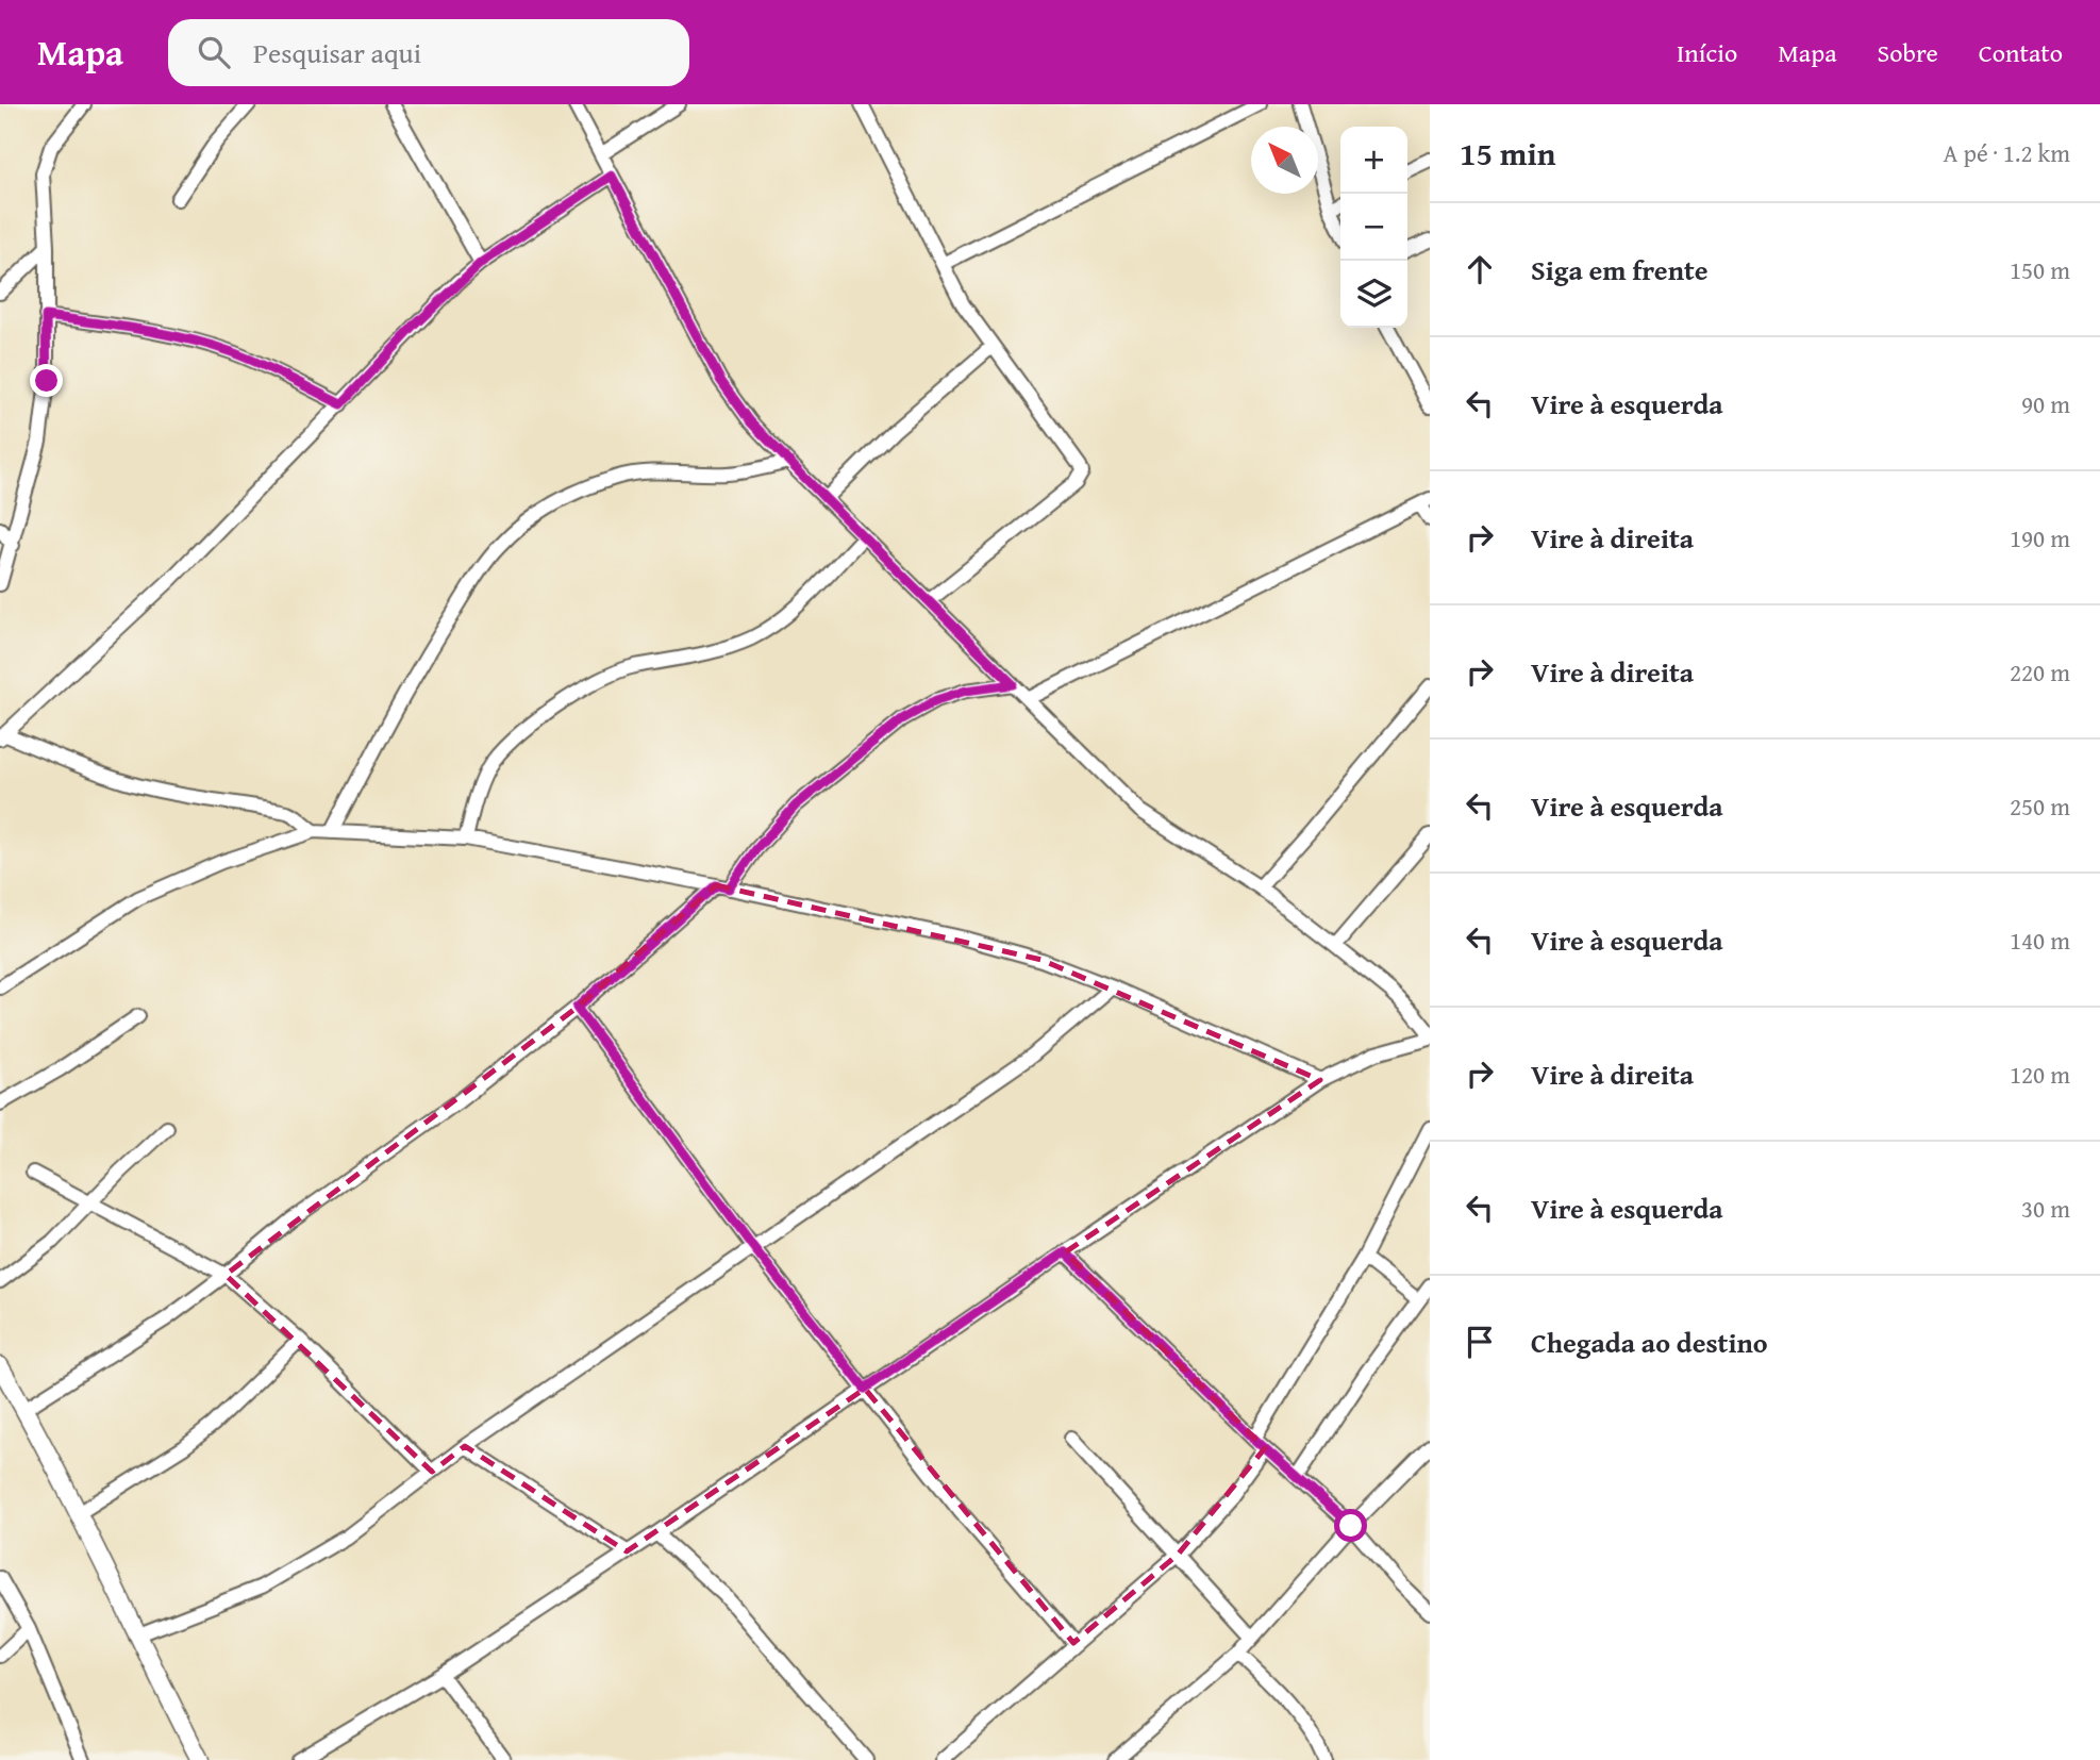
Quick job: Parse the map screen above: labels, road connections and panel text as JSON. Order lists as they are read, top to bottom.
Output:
{
  "north": "top left",
  "page": {
    "header": "Mapa",
    "search": "Pesquisar aqui",
    "nav": [
      "Início",
      "Mapa",
      "Sobre",
      "Contato"
    ],
    "heading": ["15 min", "A pé · 1.2 km"],
    "map_buttons": ["+", "−"],
    "list": [
      ["Siga em frente", "150 m"],
      ["Vire à esquerda", "90 m"],
      ["Vire à direita", "190 m"],
      ["Vire à direita", "220 m"],
      ["Vire à esquerda", "250 m"],
      ["Vire à esquerda", "140 m"],
      ["Vire à direita", "120 m"],
      ["Vire à esquerda", "30 m"],
      "Chegada ao destino"
    ]
  }
}
